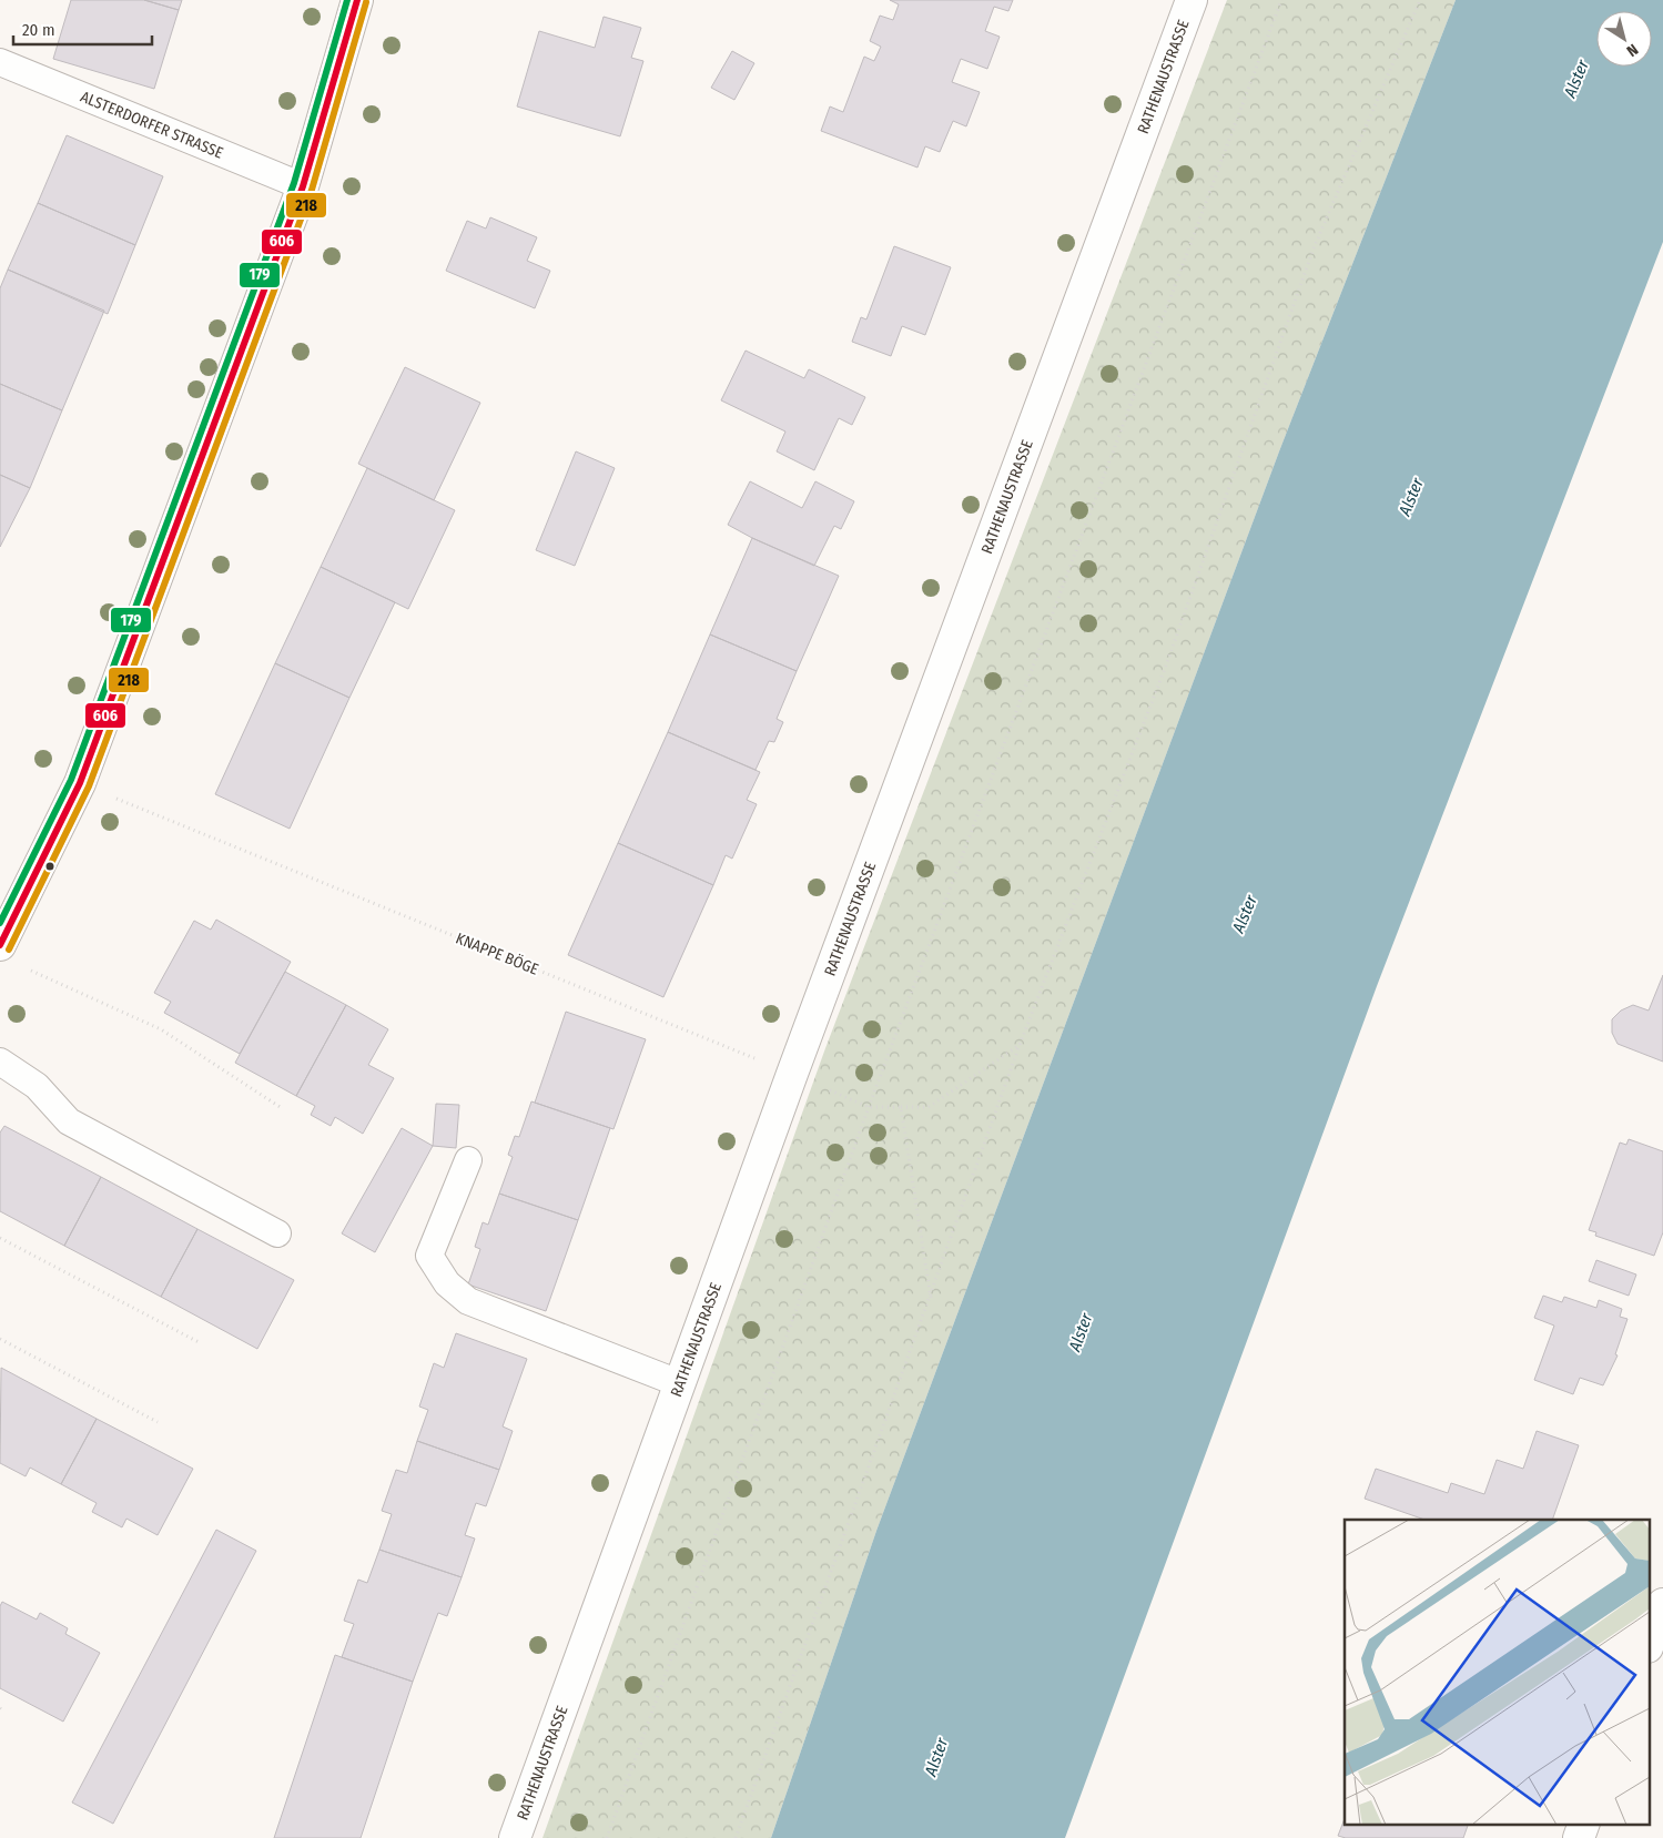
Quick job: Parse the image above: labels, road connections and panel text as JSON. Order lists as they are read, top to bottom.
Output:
{
  "streets": {
    "street": ["RATHENAUSTRASSE"],
    "lane": ["ALSTERDORFER STRASSE"],
    "path": ["KNAPPE BÖGE"]
  },
  "crossings": [
    ["RATHENAUSTRASSE", "KNAPPE BÖGE"]
  ],
  "water": ["Alster"],
  "lines": ["transit line 606", "transit line 179", "transit line 218"],
  "scale_bar": "20 m",
  "north": "bottom right"
}
